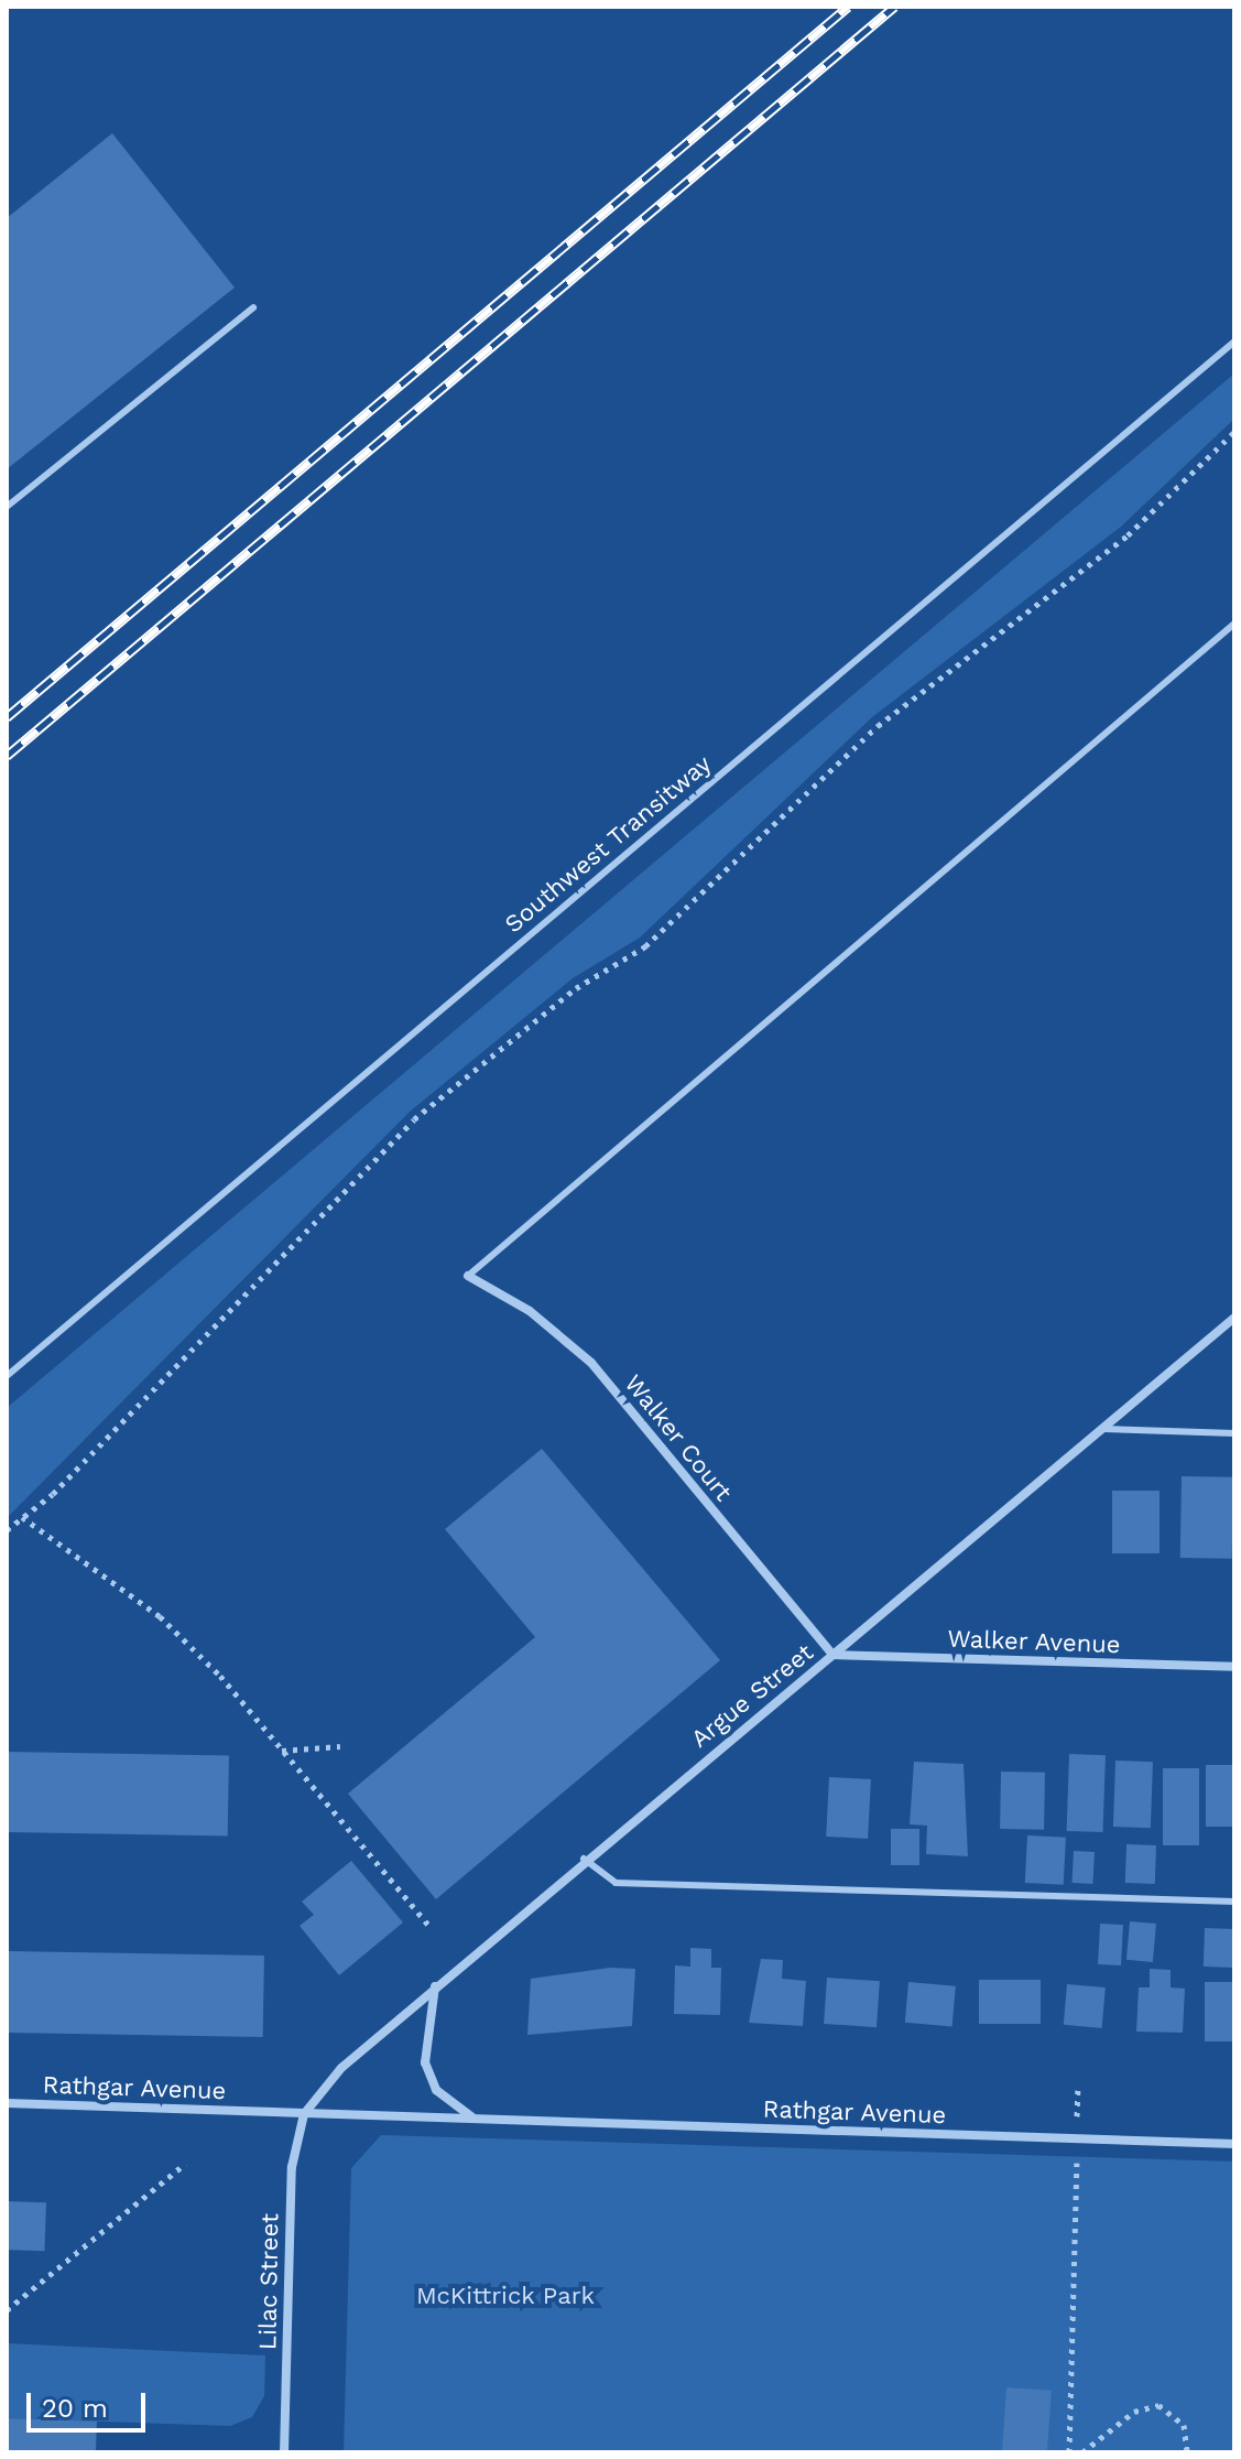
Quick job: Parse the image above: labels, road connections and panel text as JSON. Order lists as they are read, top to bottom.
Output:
{
  "streets": {
    "street": [
      "Walker Court",
      "Walker Avenue",
      "Argue Street",
      "Rathgar Avenue",
      "Lilac Street"
    ],
    "lane": ["Southwest Transitway"]
  },
  "crossings": [
    ["Walker Court", "Walker Avenue"],
    ["Walker Court", "Argue Street"],
    ["Walker Avenue", "Argue Street"],
    ["Argue Street", "Rathgar Avenue"],
    ["Argue Street", "Lilac Street"],
    ["Rathgar Avenue", "Lilac Street"]
  ],
  "parks": ["McKittrick Park"],
  "scale_bar": "20 m"
}
